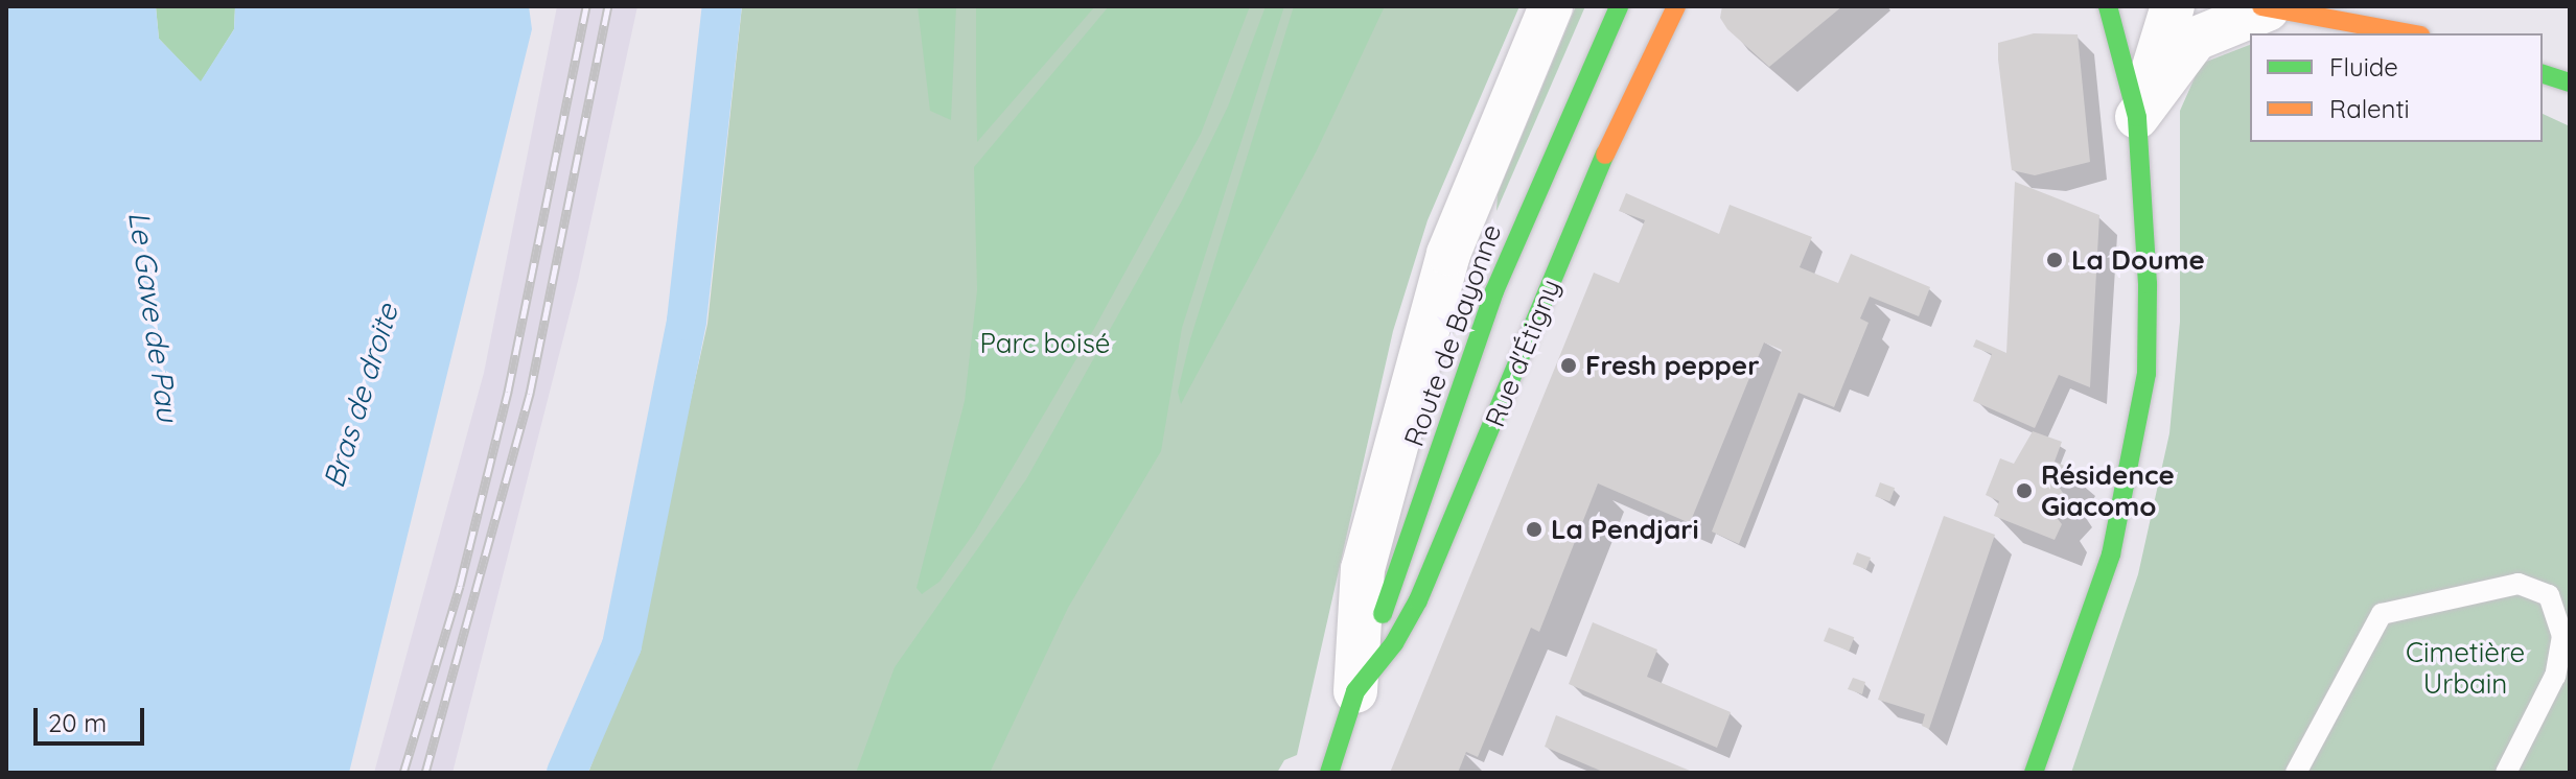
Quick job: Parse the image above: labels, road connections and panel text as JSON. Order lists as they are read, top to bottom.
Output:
{
  "streets": {
    "street": ["Route de Bayonne", "Rue d'Étigny"]
  },
  "crossings": [
    ["Route de Bayonne", "Rue d'Étigny"]
  ],
  "water": ["Le Gave de Pau", "Bras de droite"],
  "parks": ["Parc boisé", "Cimetière Urbain"],
  "places": [
    "La Doume",
    "Fresh pepper",
    "Résidence Giacomo",
    "La Pendjari"
  ],
  "legend": ["Fluide", "Ralenti"],
  "scale_bar": "20 m"
}
